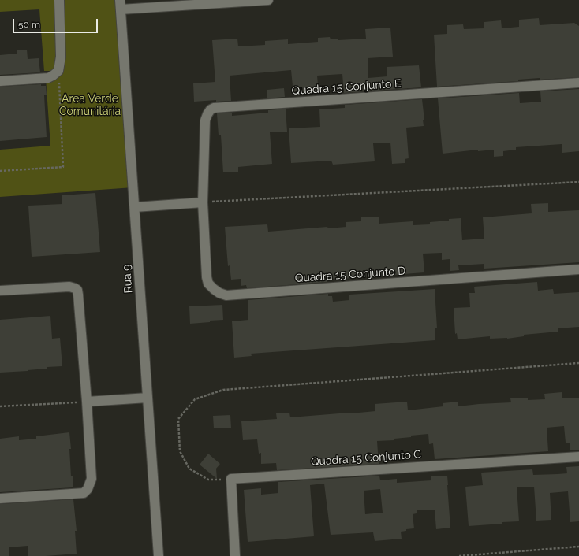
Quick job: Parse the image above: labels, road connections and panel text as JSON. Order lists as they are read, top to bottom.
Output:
{
  "streets": {
    "street": [
      "Quadra 15 Conjunto E",
      "Quadra 15 Conjunto D",
      "Rua 9",
      "Quadra 15 Conjunto C"
    ]
  },
  "crossings": [
    ["Quadra 15 Conjunto E", "Quadra 15 Conjunto D"]
  ],
  "parks": ["Area Verde Comunitária"],
  "scale_bar": "50 m"
}
